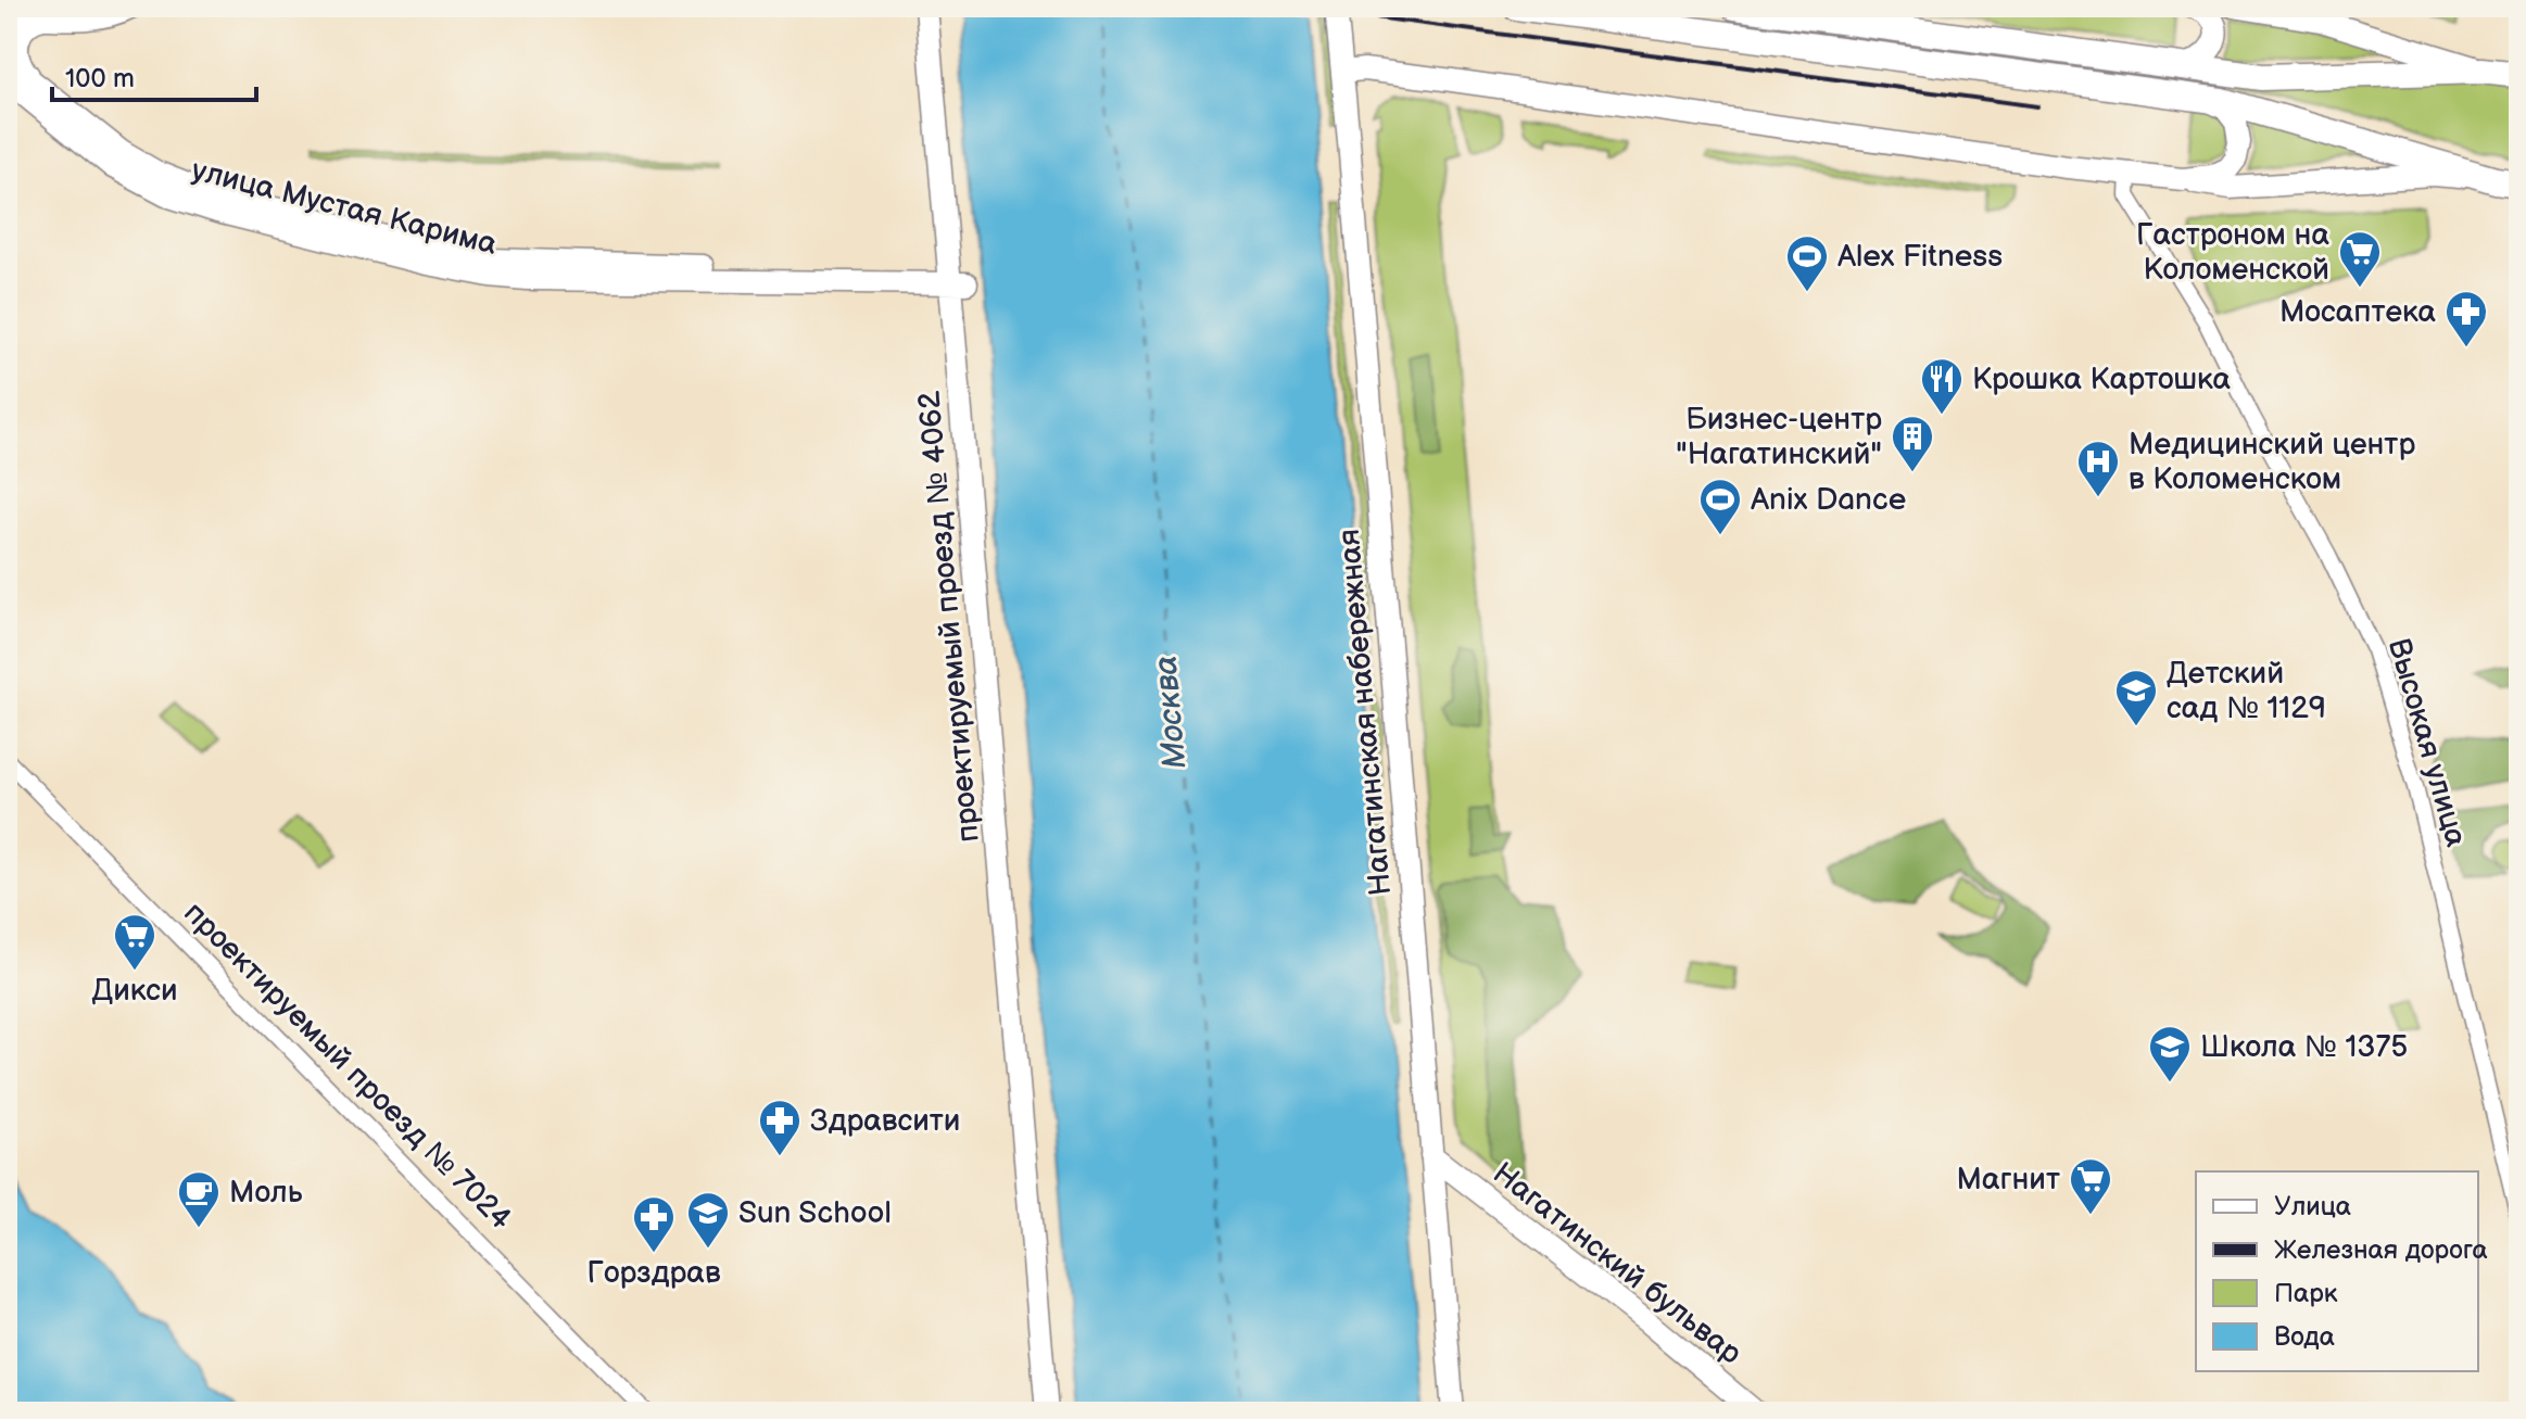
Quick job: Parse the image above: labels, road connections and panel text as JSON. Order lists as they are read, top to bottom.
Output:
{
  "streets": {
    "main road": [
      "улица Мустая Карима",
      "проектируемый проезд № 4062",
      "Нагатинская набережная",
      "Нагатинский бульвар"
    ],
    "street": ["Высокая улица", "проектируемый проезд № 7024"]
  },
  "crossings": [
    ["улица Мустая Карима", "проектируемый проезд № 4062"],
    ["Нагатинская набережная", "Нагатинский бульвар"]
  ],
  "water": ["Москва"],
  "places": {
    "supermarket": ["Гастроном на Коломенской", "Дикси", "Магнит"],
    "sports": ["Alex Fitness", "Anix Dance"],
    "pharmacy": ["Мосаптека", "Здравсити", "Горздрав"],
    "restaurant": ["Крошка Картошка"],
    "building": ["Бизнес-центр \"Нагатинский\""],
    "hospital": ["Медицинский центр в Коломенском"],
    "school or university": ["Детский сад № 1129", "Школа № 1375", "Sun School"],
    "cafe": ["Моль"]
  },
  "legend": [
    "Улица",
    "Железная дорога",
    "Парк",
    "Вода"
  ],
  "scale_bar": "100 m"
}
